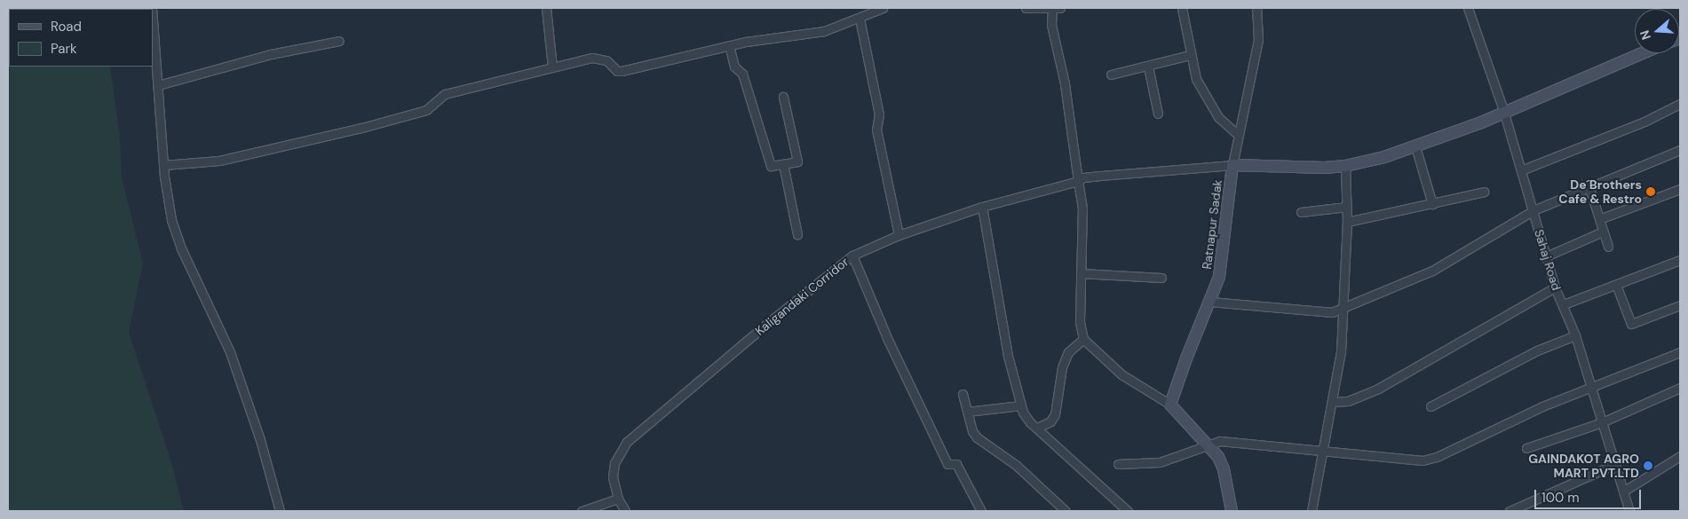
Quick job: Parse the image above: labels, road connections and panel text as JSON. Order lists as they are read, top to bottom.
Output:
{
  "streets": {
    "main road": ["Ratnapur Sadak"],
    "street": ["Sahaj Road", "Kaligandaki Corridor"]
  },
  "crossings": [
    ["Ratnapur Sadak", "Sahaj Road"],
    ["Ratnapur Sadak", "Kaligandaki Corridor"]
  ],
  "places": ["De´Brothers Cafe & Restro", "GAINDAKOT AGRO MART PVT.LTD"],
  "legend": ["Road", "Park"],
  "scale_bar": "100 m",
  "north": "left"
}
